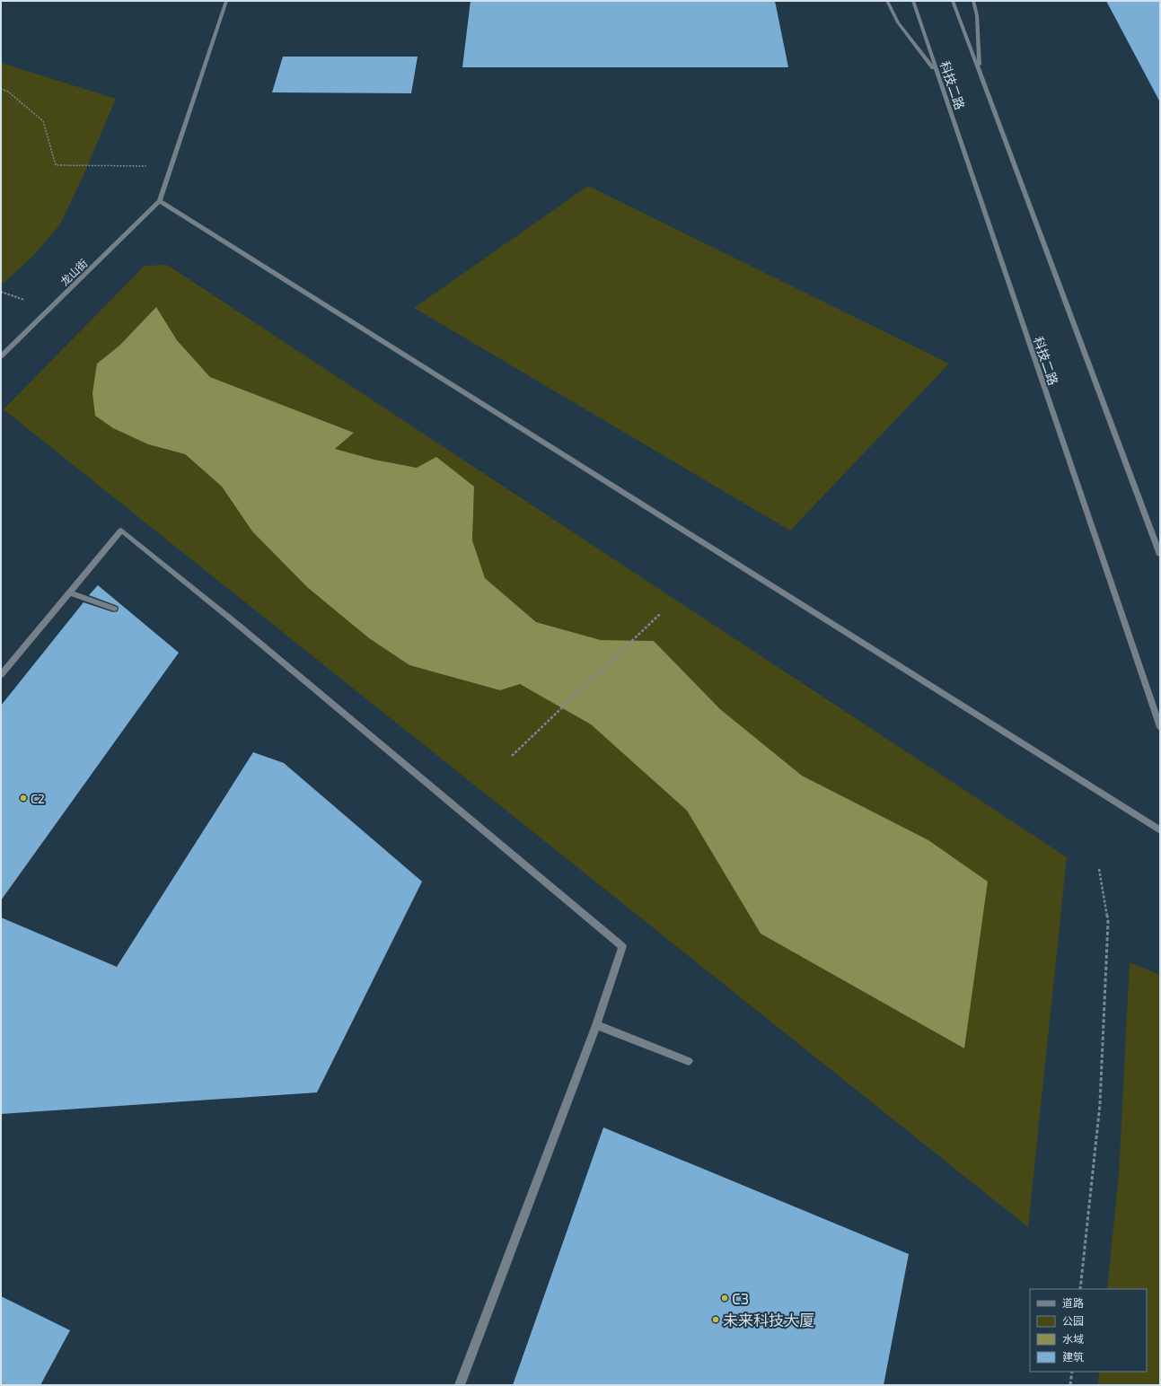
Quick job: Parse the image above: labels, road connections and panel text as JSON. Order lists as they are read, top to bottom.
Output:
{
  "streets": {
    "street": ["科技二路", "龙山街"]
  },
  "places": ["C2", "C3", "未来科技大厦"],
  "legend": [
    "道路",
    "公园",
    "水域",
    "建筑"
  ]
}
